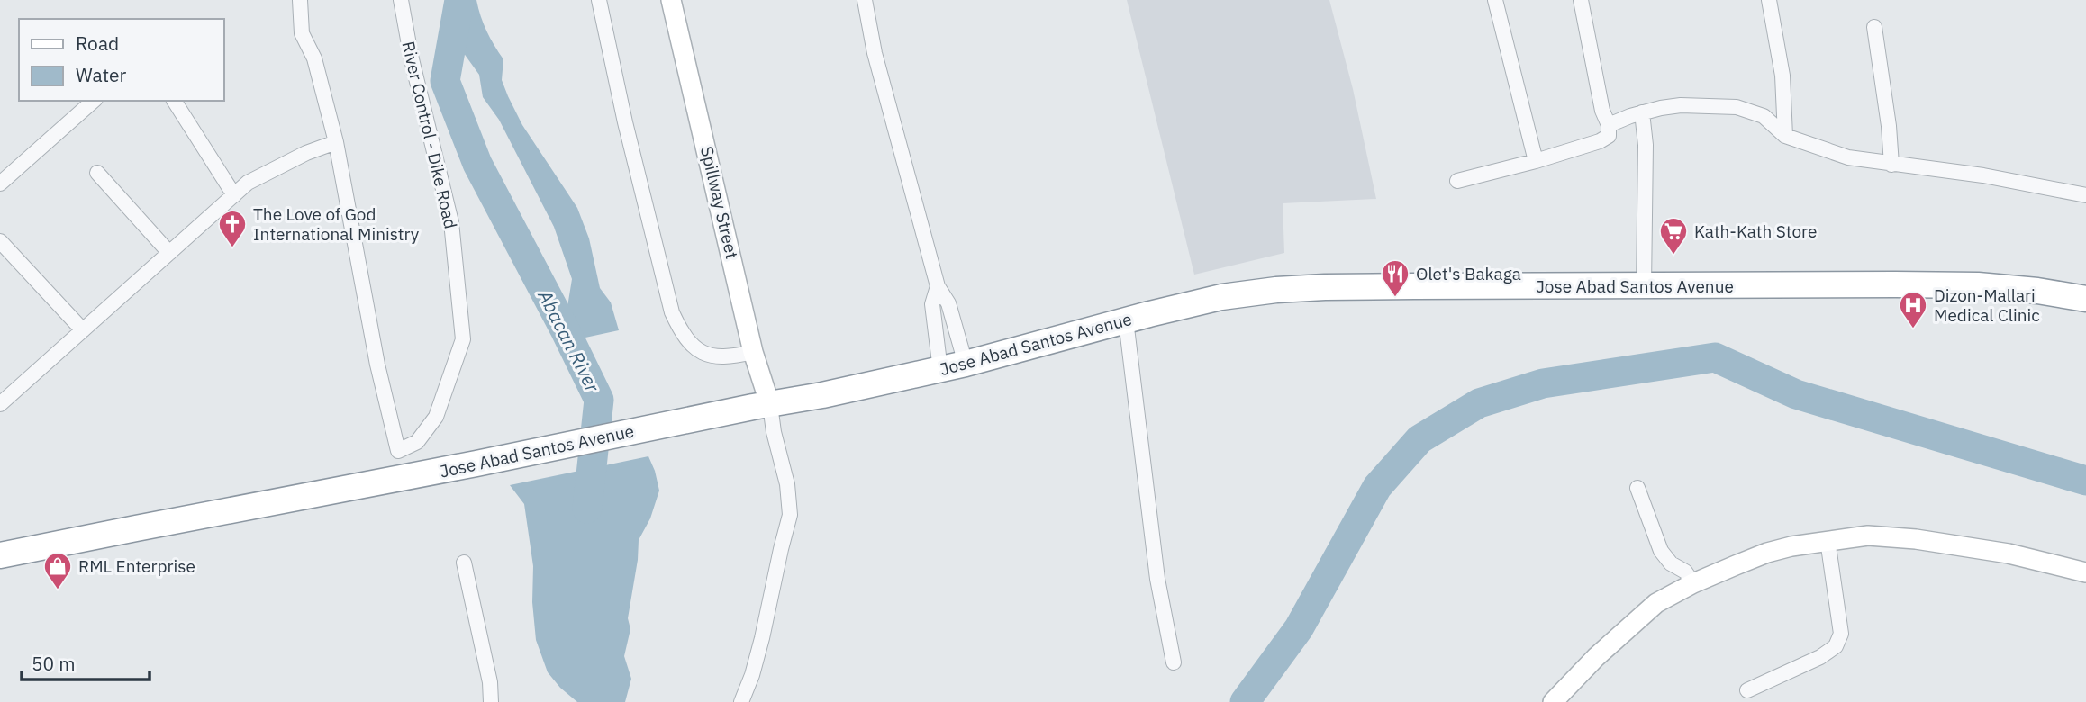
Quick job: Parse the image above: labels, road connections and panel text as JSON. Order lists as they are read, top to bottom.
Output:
{
  "streets": {
    "highway": ["Jose Abad Santos Avenue"],
    "street": ["River Control - Dike Road", "Spillway Street"]
  },
  "crossings": [
    ["Spillway Street", "Jose Abad Santos Avenue"]
  ],
  "water": ["Abacan River"],
  "places": {
    "church": ["The Love of God International Ministry"],
    "supermarket": ["Kath-Kath Store"],
    "restaurant": ["Olet's Bakaga"],
    "hospital": ["Dizon-Mallari Medical Clinic"],
    "shop": ["RML Enterprise"]
  },
  "legend": ["Road", "Water"],
  "scale_bar": "50 m"
}
